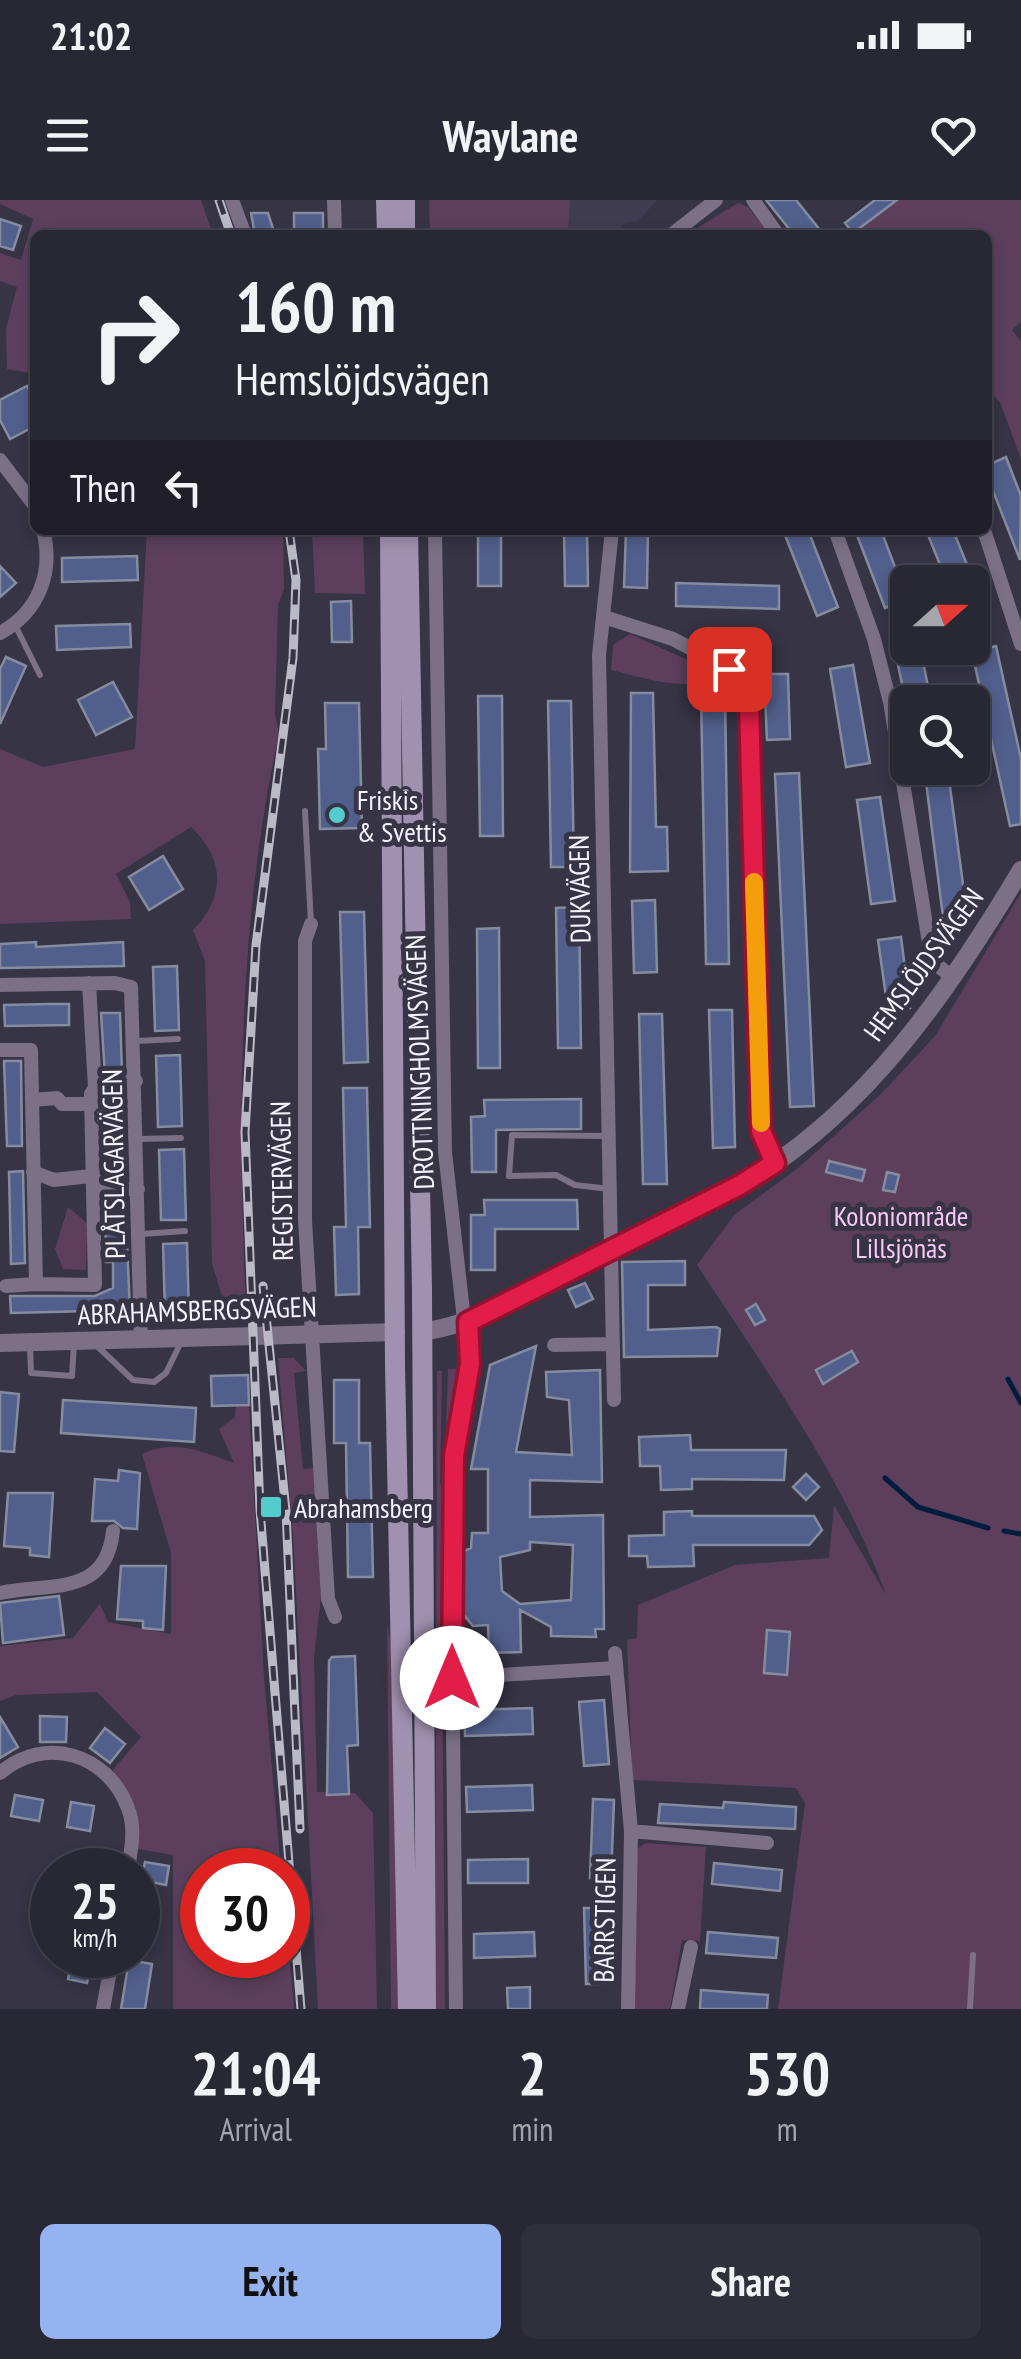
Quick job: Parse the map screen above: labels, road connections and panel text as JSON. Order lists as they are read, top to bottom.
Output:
{
  "streets": {
    "main road": ["DROTTNINGHOLMSVÄGEN"],
    "street": [
      "DUKVÄGEN",
      "HEMSLÖJDSVÄGEN",
      "PLÅTSLAGARVÄGEN",
      "REGISTERVÄGEN",
      "ABRAHAMSBERGSVÄGEN",
      "BARRSTIGEN"
    ]
  },
  "crossings": [
    ["DUKVÄGEN", "HEMSLÖJDSVÄGEN"],
    ["HEMSLÖJDSVÄGEN", "DROTTNINGHOLMSVÄGEN"],
    ["DROTTNINGHOLMSVÄGEN", "ABRAHAMSBERGSVÄGEN"],
    ["DROTTNINGHOLMSVÄGEN", "BARRSTIGEN"],
    ["PLÅTSLAGARVÄGEN", "ABRAHAMSBERGSVÄGEN"],
    ["REGISTERVÄGEN", "ABRAHAMSBERGSVÄGEN"]
  ],
  "parks": ["Koloniområde Lillsjönäs"],
  "places": {
    "other": ["Friskis & Svettis"],
    "transit": ["Abrahamsberg"]
  },
  "north": "right",
  "page": {
    "status": "21:02",
    "header": "Waylane",
    "turn": ["160 m", "Hemslöjdsvägen"],
    "then": "Then",
    "speed": "25 km/h",
    "limit": "30",
    "eta": [
      "21:04",
      "Arrival",
      "2",
      "min",
      "530",
      "m"
    ],
    "buttons": ["Exit", "Share"]
  }
}
